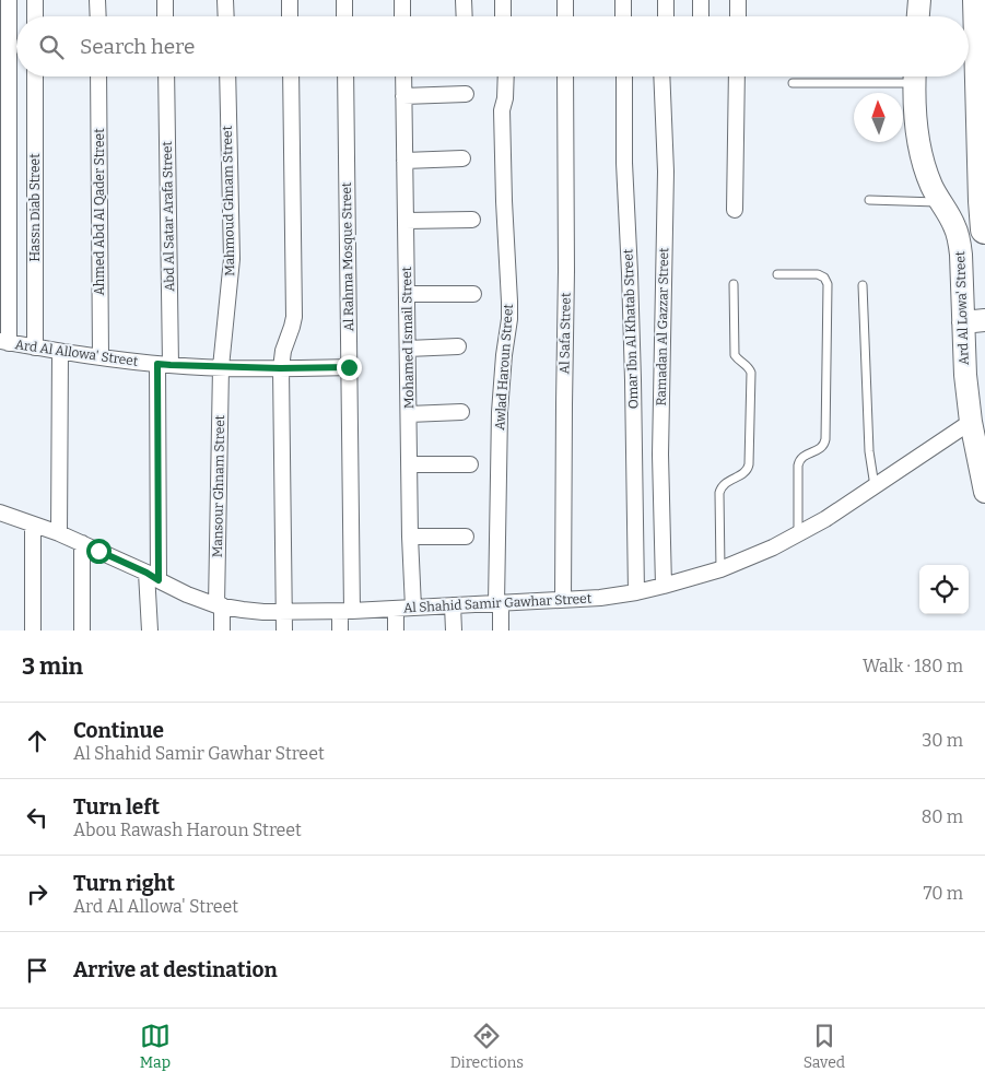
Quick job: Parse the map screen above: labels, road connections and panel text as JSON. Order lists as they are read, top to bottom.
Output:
{
  "streets": {
    "street": [
      "Mahmoud Ghnam Street",
      "Hassn Diab Street",
      "Ahmed Abd Al Qader Street",
      "Abd Al Satar Arafa Street",
      "Al Rahma Mosque Street",
      "Ard Al Lowa' Street",
      "Ramadan Al Gazzar Street",
      "Omar Ibn Al Khatab Street",
      "Al Safa Street",
      "Mohamed Ismail Street",
      "Ard Al Allowa' Street",
      "Awlad Haroun Street",
      "Mansour Ghnam Street",
      "Al Shahid Samir Gawhar Street"
    ]
  },
  "crossings": [
    ["Mahmoud Ghnam Street", "Ard Al Allowa' Street"],
    ["Mahmoud Ghnam Street", "Mansour Ghnam Street"],
    ["Hassn Diab Street", "Ard Al Allowa' Street"],
    ["Ahmed Abd Al Qader Street", "Ard Al Allowa' Street"],
    ["Abd Al Satar Arafa Street", "Ard Al Allowa' Street"],
    ["Abd Al Satar Arafa Street", "Al Shahid Samir Gawhar Street"],
    ["Al Rahma Mosque Street", "Ard Al Allowa' Street"],
    ["Al Rahma Mosque Street", "Al Shahid Samir Gawhar Street"],
    ["Ard Al Lowa' Street", "Al Shahid Samir Gawhar Street"],
    ["Ramadan Al Gazzar Street", "Al Shahid Samir Gawhar Street"],
    ["Omar Ibn Al Khatab Street", "Al Shahid Samir Gawhar Street"],
    ["Al Safa Street", "Al Shahid Samir Gawhar Street"],
    ["Mohamed Ismail Street", "Al Shahid Samir Gawhar Street"],
    ["Ard Al Allowa' Street", "Mansour Ghnam Street"],
    ["Awlad Haroun Street", "Al Shahid Samir Gawhar Street"],
    ["Mansour Ghnam Street", "Al Shahid Samir Gawhar Street"]
  ],
  "north": "top",
  "page": {
    "search": "Search here",
    "heading": ["3 min", "Walk · 180 m"],
    "list": [
      ["Continue", "Al Shahid Samir Gawhar Street", "30 m"],
      ["Turn left", "Abou Rawash Haroun Street", "80 m"],
      ["Turn right", "Ard Al Allowa' Street", "70 m"],
      "Arrive at destination"
    ],
    "nav": ["Map", "Directions", "Saved"]
  }
}
